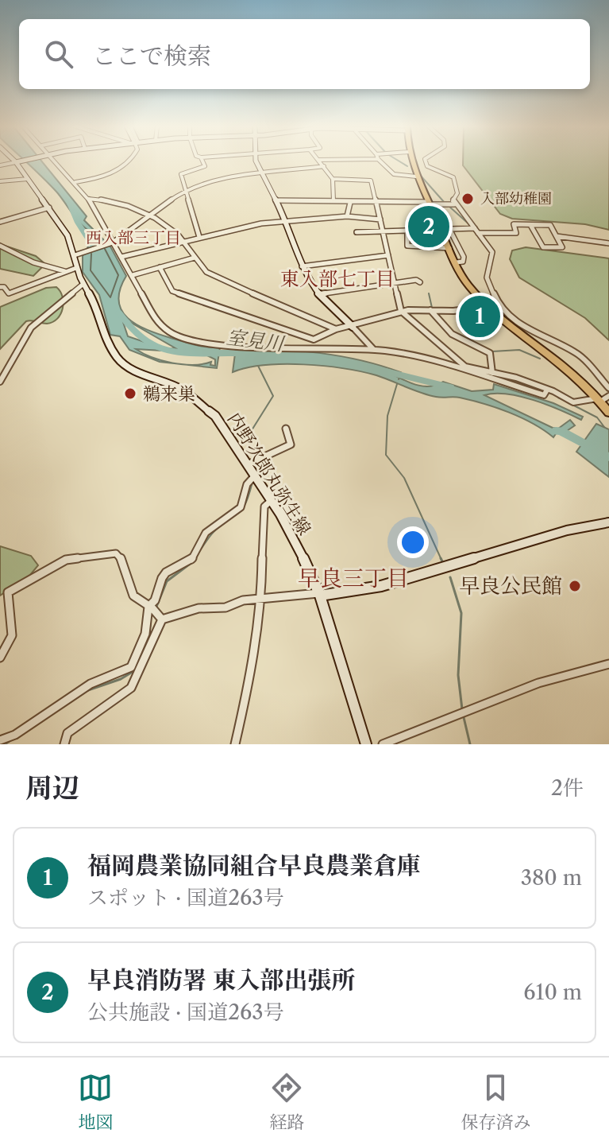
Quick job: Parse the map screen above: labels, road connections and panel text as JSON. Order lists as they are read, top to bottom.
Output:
{
  "streets": {
    "street": ["内野次郎丸弥生線"]
  },
  "districts": ["西入部三丁目", "東入部七丁目", "早良三丁目"],
  "water": ["室見川"],
  "places": ["入部幼稚園", "鵜来巣", "早良公民館"],
  "page": {
    "search": "ここで検索",
    "pins": ["2", "1"],
    "heading": ["周辺", "2件"],
    "list": [
      {
        "mark": "1",
        "name": "福岡農業協同組合早良農業倉庫",
        "note": "スポット · 国道263号",
        "value": "380 m"
      },
      {
        "mark": "2",
        "name": "早良消防署 東入部出張所",
        "note": "公共施設 · 国道263号",
        "value": "610 m"
      }
    ],
    "nav": ["地図", "経路", "保存済み"]
  }
}
